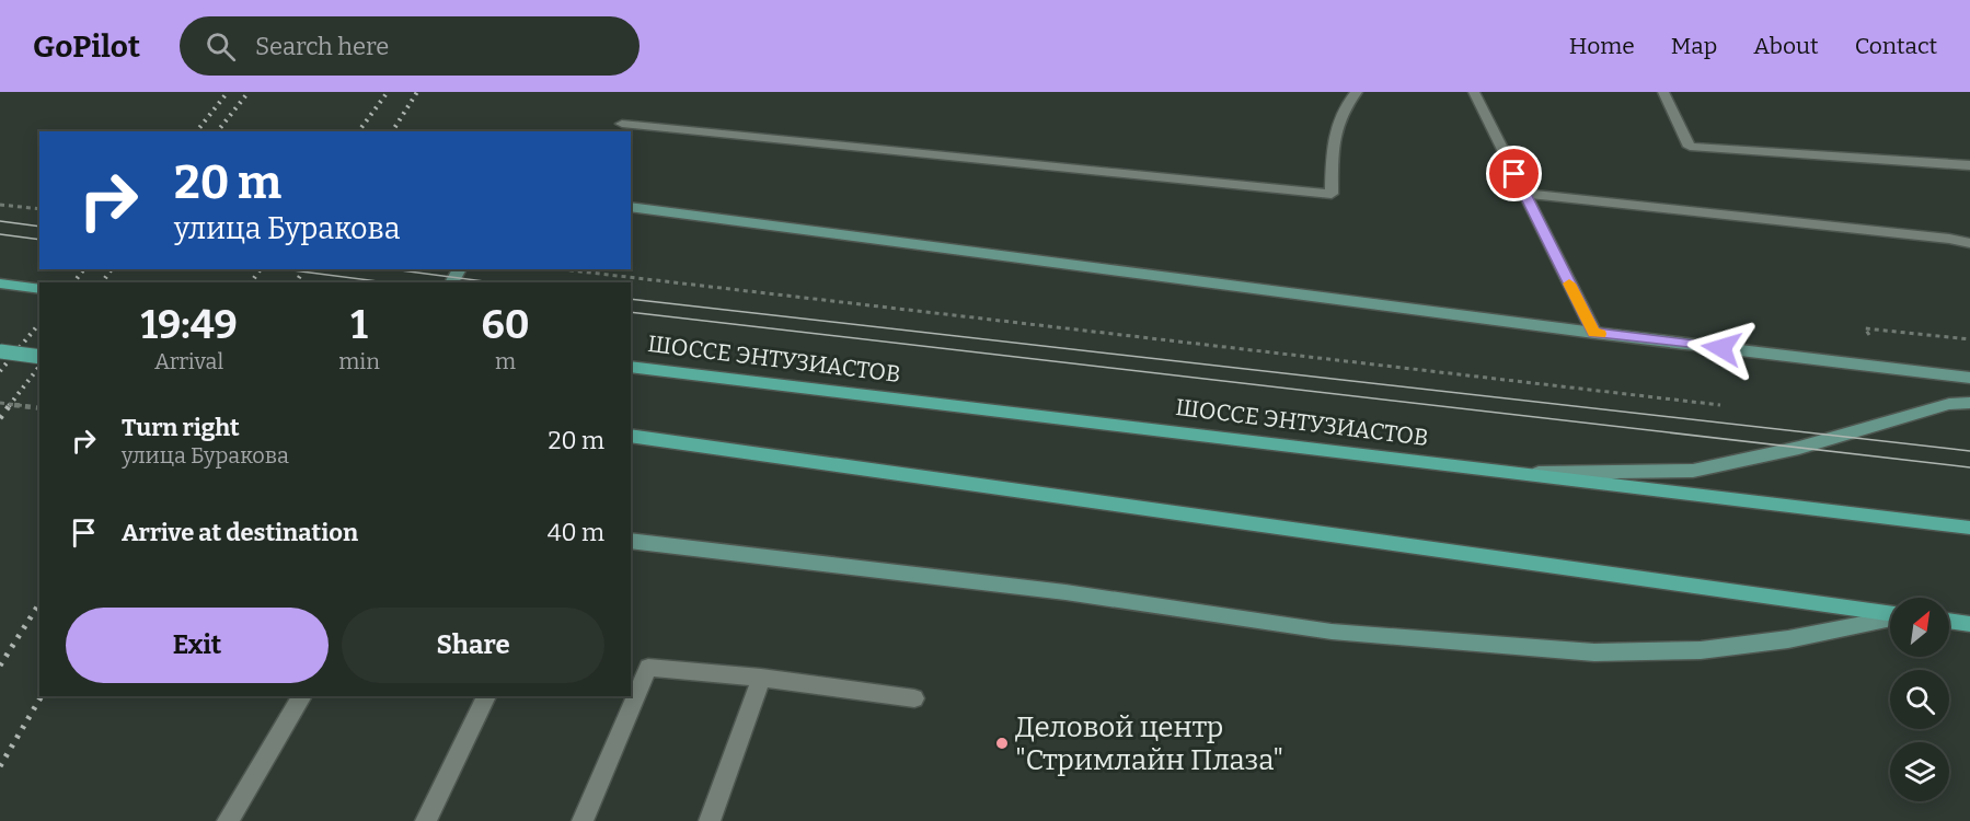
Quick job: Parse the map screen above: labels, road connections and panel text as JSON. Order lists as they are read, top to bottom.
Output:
{
  "streets": {
    "main road": ["ШОССЕ ЭНТУЗИАСТОВ"]
  },
  "places": ["Деловой центр \"Стримлайн Плаза\""],
  "north": "top right",
  "page": {
    "header": "GoPilot",
    "search": "Search here",
    "nav": [
      "Home",
      "Map",
      "About",
      "Contact"
    ],
    "turn": ["20 m", "улица Буракова"],
    "eta": [
      "19:49",
      "Arrival",
      "1",
      "min",
      "60",
      "m"
    ],
    "list": [
      {
        "name": "Turn right",
        "note": "улица Буракова",
        "value": "20 m"
      },
      {
        "name": "Arrive at destination",
        "value": "40 m"
      }
    ],
    "buttons": ["Exit", "Share"]
  }
}
